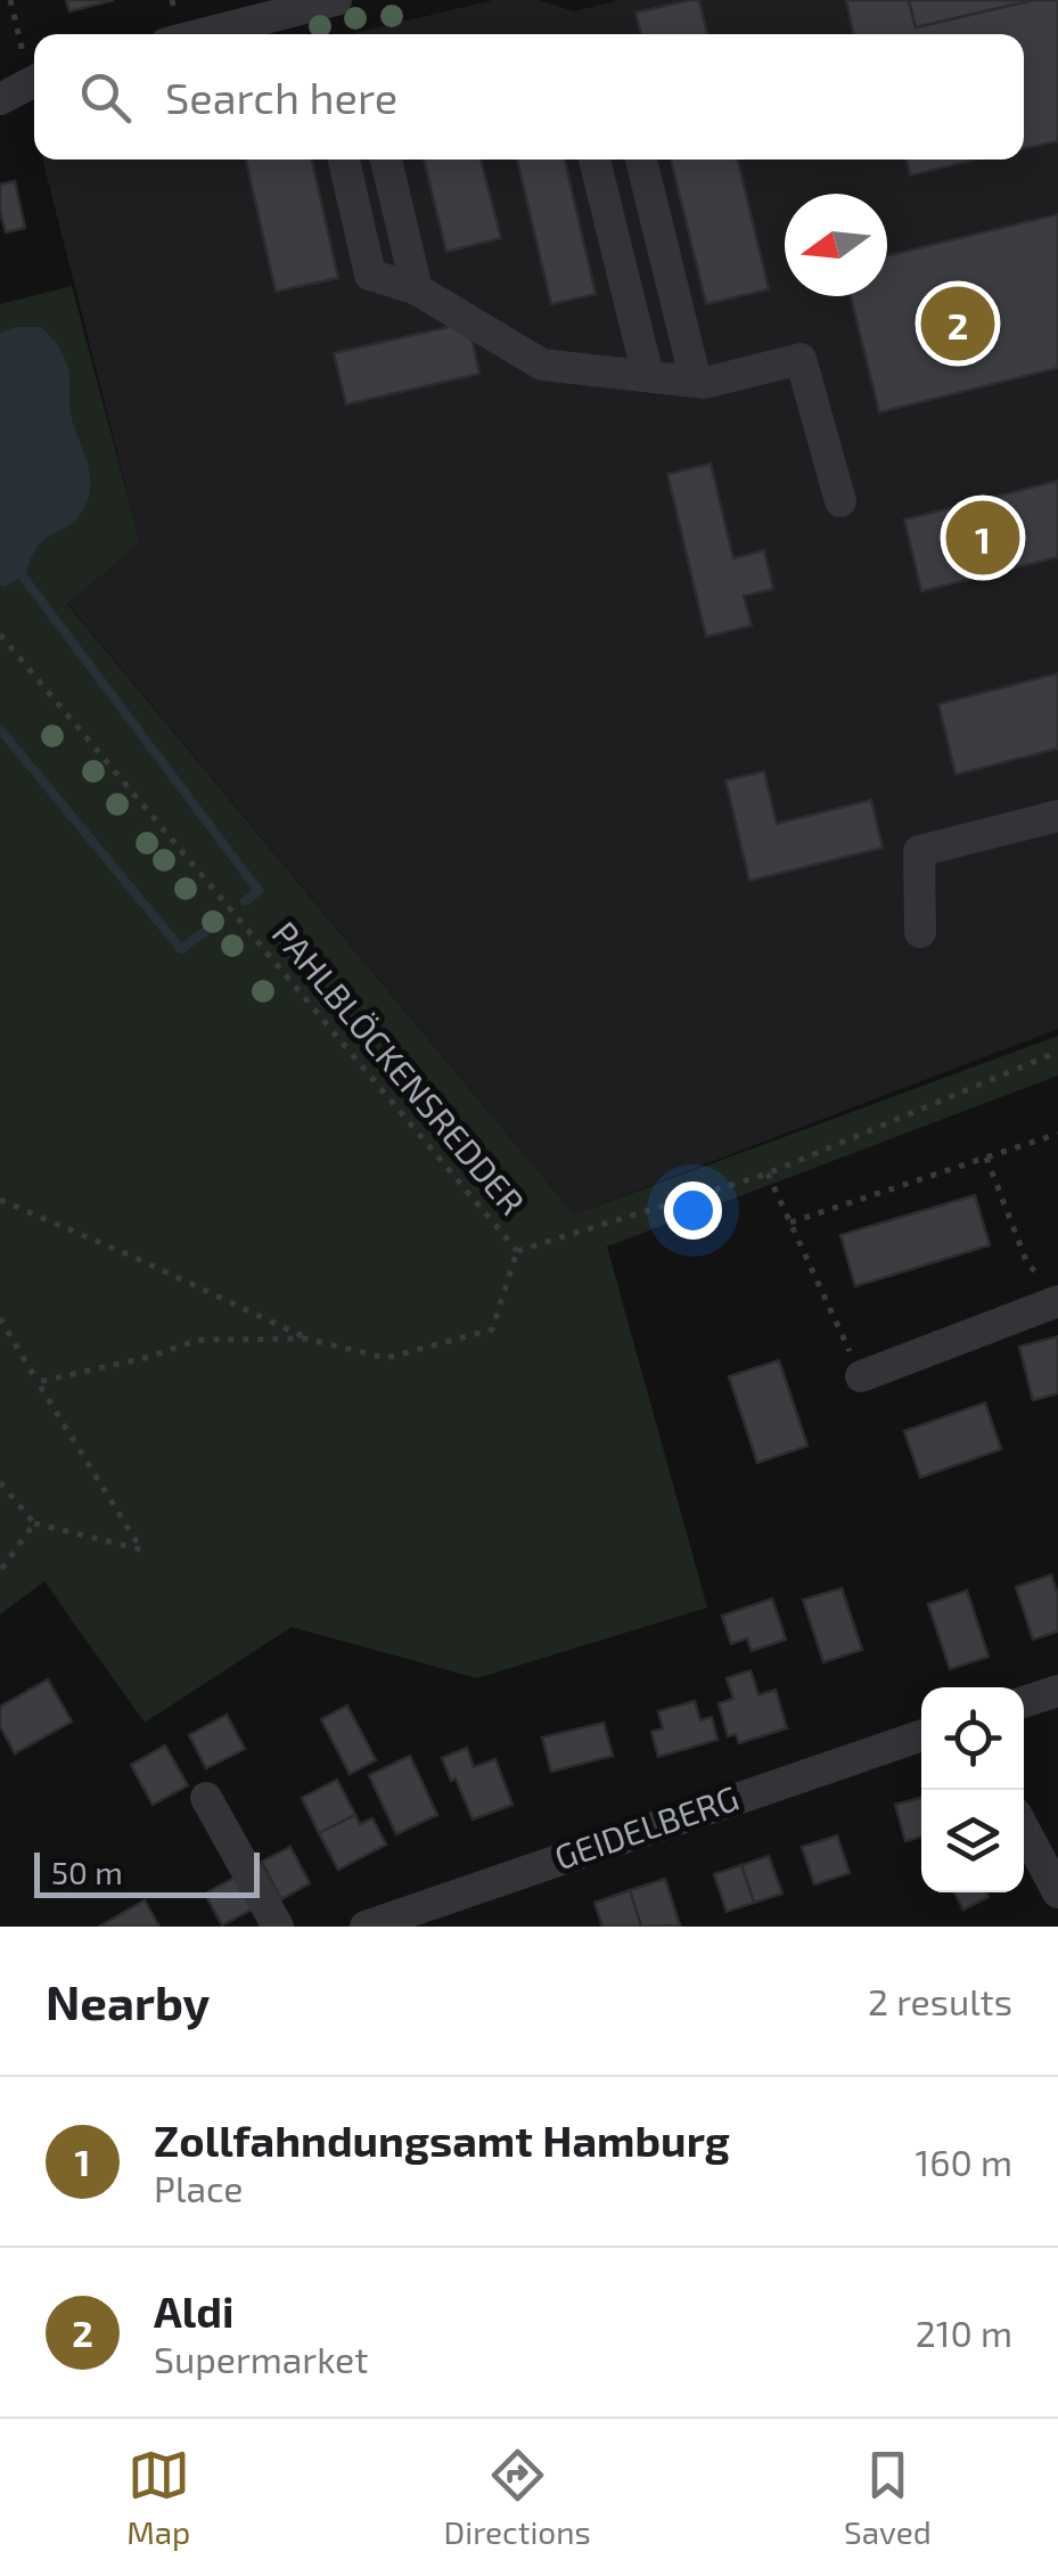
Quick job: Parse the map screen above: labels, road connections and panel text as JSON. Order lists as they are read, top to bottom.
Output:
{
  "streets": {
    "street": ["GEIDELBERG"],
    "path": ["PAHLBLÖCKENSREDDER"]
  },
  "scale_bar": "50 m",
  "north": "left",
  "page": {
    "search": "Search here",
    "pins": ["2", "1"],
    "scale": "50 m",
    "heading": ["Nearby", "2 results"],
    "list": [
      {
        "mark": "1",
        "name": "Zollfahndungsamt Hamburg",
        "note": "Place",
        "value": "160 m"
      },
      {
        "mark": "2",
        "name": "Aldi",
        "note": "Supermarket",
        "value": "210 m"
      }
    ],
    "nav": ["Map", "Directions", "Saved"]
  }
}
